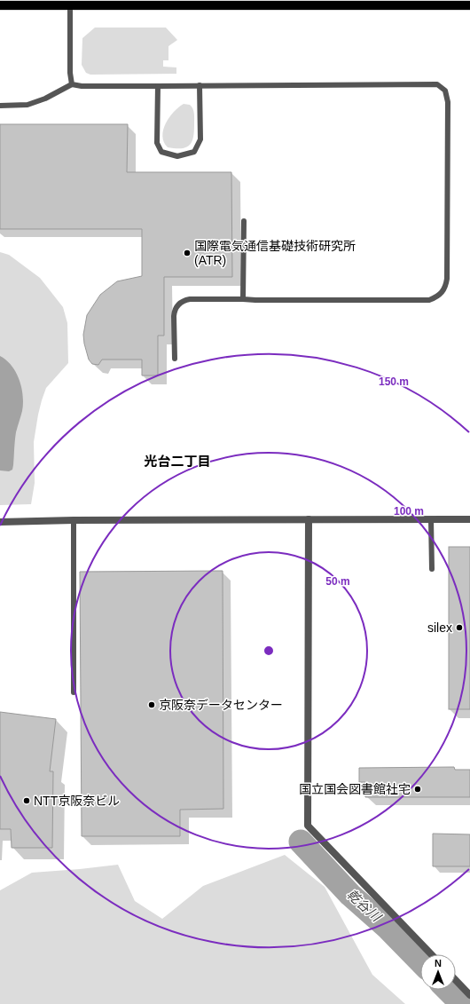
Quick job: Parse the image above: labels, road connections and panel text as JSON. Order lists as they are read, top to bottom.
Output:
{
  "districts": ["光台二丁目"],
  "water": ["乾谷川"],
  "places": [
    "国際電気通信基礎技術研究所 (ATR)",
    "silex",
    "京阪奈データセンター",
    "国立国会図書館社宅",
    "NTT京阪奈ビル"
  ],
  "north": "top",
  "rings": ["150 m", "100 m", "50 m"]
}
